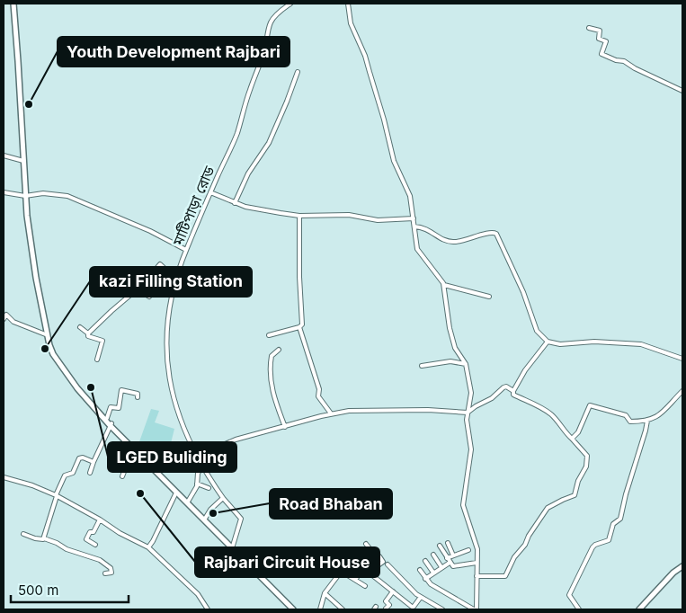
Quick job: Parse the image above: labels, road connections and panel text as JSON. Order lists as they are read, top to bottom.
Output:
{
  "streets": {
    "street": ["মাটিপাড়া রোড"]
  },
  "places": [
    "Youth Development Rajbari",
    "kazi Filling Station",
    "LGED Buliding",
    "Rajbari Circuit House",
    "Road Bhaban"
  ],
  "scale_bar": "500 m"
}
